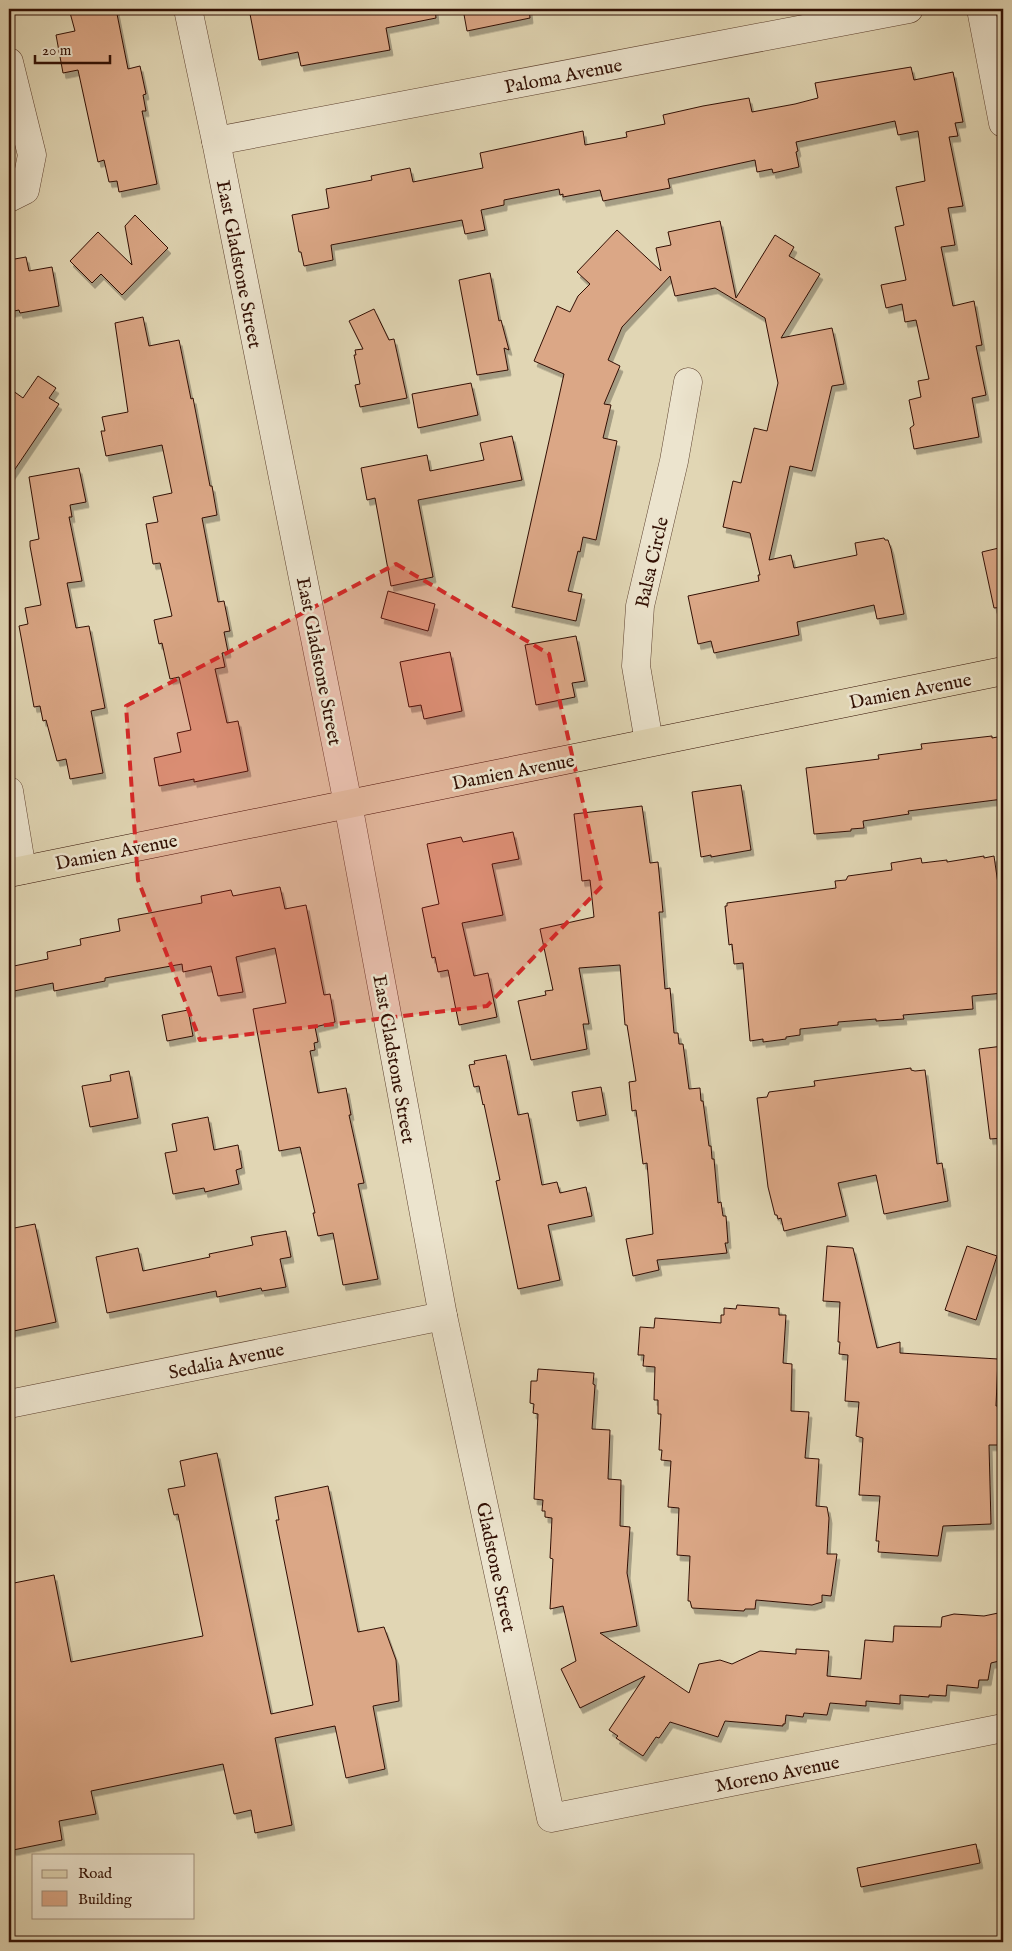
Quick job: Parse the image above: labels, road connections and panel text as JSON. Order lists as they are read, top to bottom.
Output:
{
  "streets": {
    "main road": ["Damien Avenue"],
    "street": [
      "Paloma Avenue",
      "East Gladstone Street",
      "Balsa Circle",
      "Sedalia Avenue",
      "Gladstone Street",
      "Moreno Avenue"
    ]
  },
  "crossings": [
    ["Paloma Avenue", "East Gladstone Street"],
    ["East Gladstone Street", "Damien Avenue"],
    ["East Gladstone Street", "Sedalia Avenue"],
    ["East Gladstone Street", "Gladstone Street"],
    ["Balsa Circle", "Damien Avenue"],
    ["Sedalia Avenue", "Gladstone Street"],
    ["Gladstone Street", "Moreno Avenue"]
  ],
  "legend": ["Road", "Building"],
  "scale_bar": "20 m"
}
